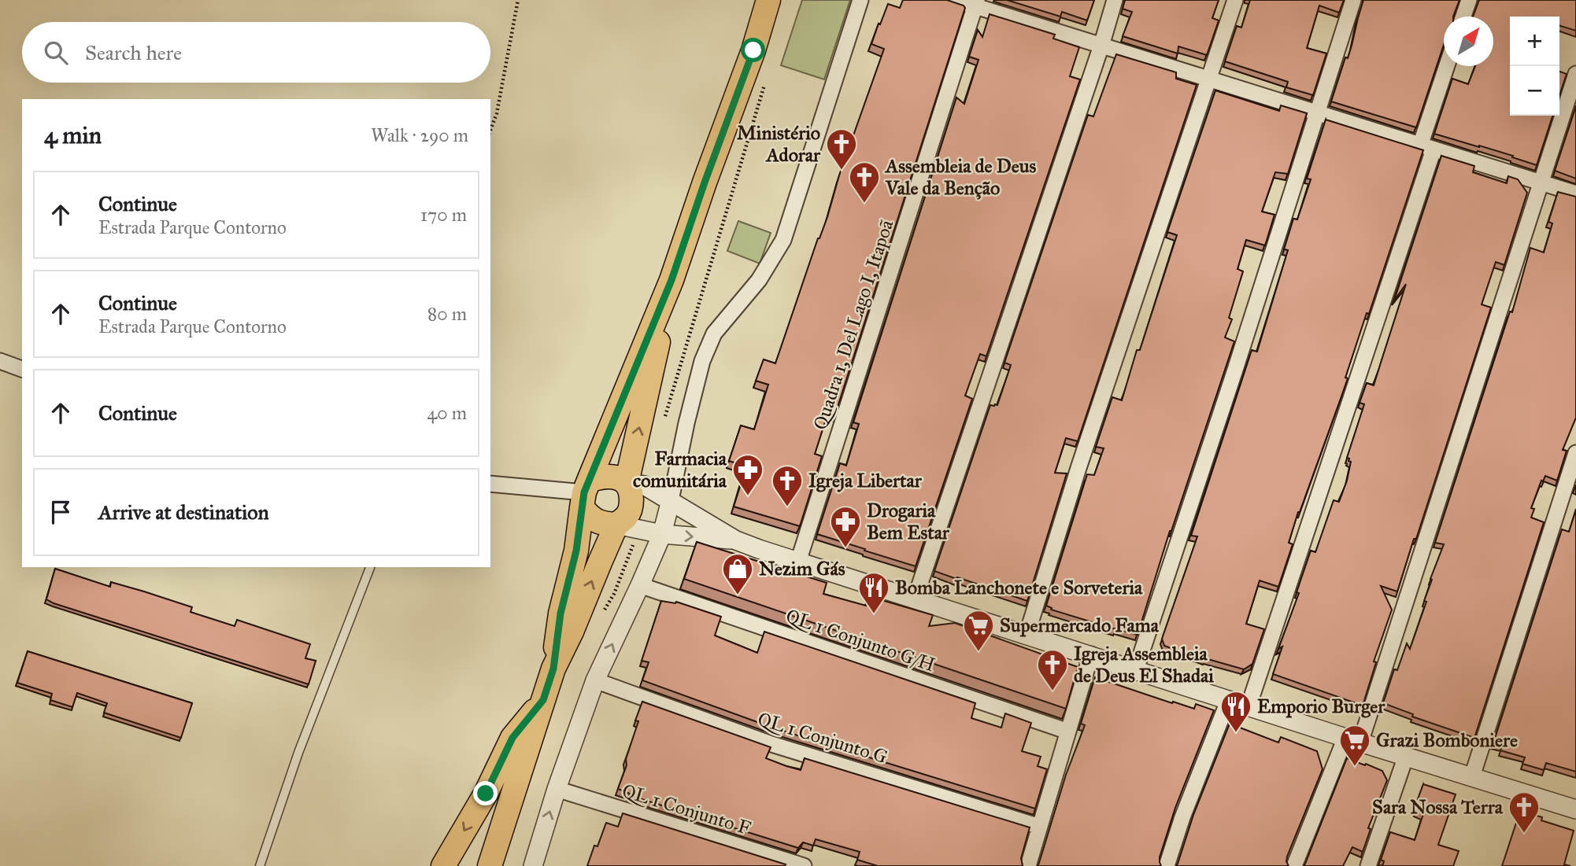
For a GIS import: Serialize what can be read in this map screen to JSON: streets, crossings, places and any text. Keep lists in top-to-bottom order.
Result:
{
  "streets": {
    "street": [
      "Quadra 1, Del Lago I, Itapoã",
      "QL 1 Conjunto G/H",
      "QL 1 Conjunto G",
      "QL 1 Conjunto F"
    ]
  },
  "places": {
    "church": [
      "Ministério Adorar",
      "Assembleia de Deus Vale da Benção",
      "Igreja Libertar",
      "Igreja Assembleia de Deus El Shadai",
      "Sara Nossa Terra"
    ],
    "pharmacy": ["Farmacia comunitária", "Drogaria Bem Estar"],
    "shop": ["Nezim Gás"],
    "restaurant": ["Bomba Lanchonete e Sorveteria", "Emporio Burger"],
    "supermarket": ["Supermercado Fama", "Grazi Bomboniere"]
  },
  "north": "top right",
  "page": {
    "map_buttons": ["+", "−"],
    "search": "Search here",
    "heading": ["4 min", "Walk · 290 m"],
    "list": [
      ["Continue", "Estrada Parque Contorno", "170 m"],
      ["Continue", "Estrada Parque Contorno", "80 m"],
      ["Continue", "40 m"],
      "Arrive at destination"
    ]
  }
}
